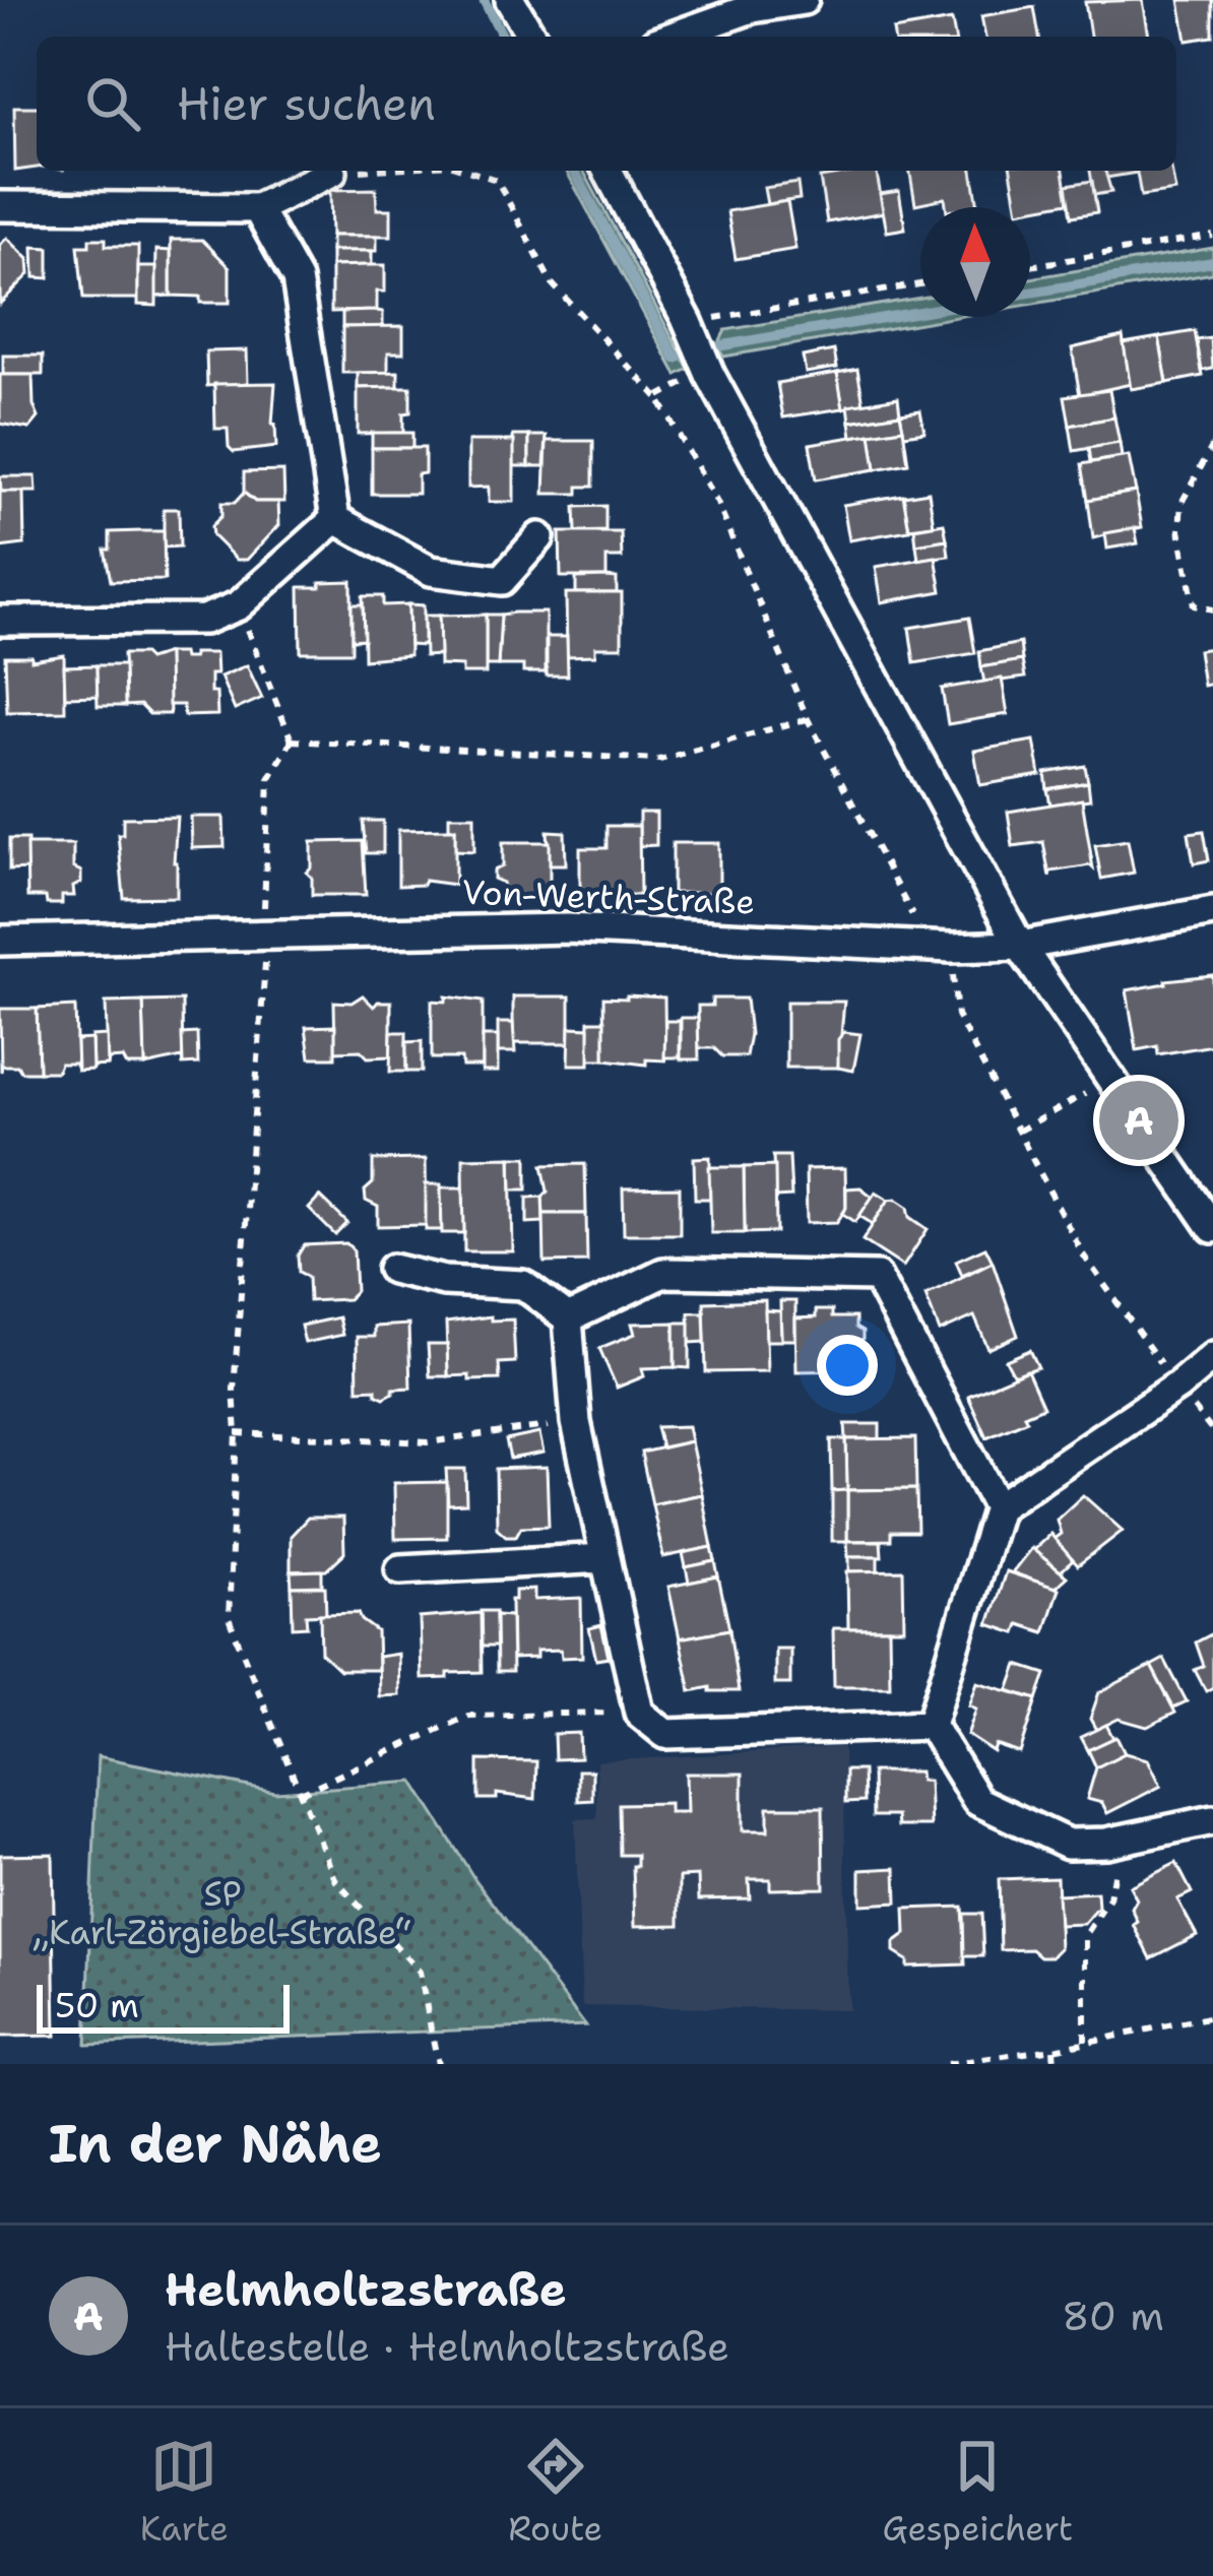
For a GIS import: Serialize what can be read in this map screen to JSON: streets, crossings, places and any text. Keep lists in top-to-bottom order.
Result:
{
  "streets": {
    "street": ["Von-Werth-Straße"]
  },
  "parks": ["SP „Karl-Zörgiebel-Straße“"],
  "scale_bar": "50 m",
  "north": "top",
  "page": {
    "search": "Hier suchen",
    "pins": "A",
    "scale": "50 m",
    "heading": "In der Nähe",
    "list": [
      {
        "mark": "A",
        "name": "Helmholtzstraße",
        "note": "Haltestelle · Helmholtzstraße",
        "value": "80 m"
      }
    ],
    "nav": ["Karte", "Route", "Gespeichert"]
  }
}
